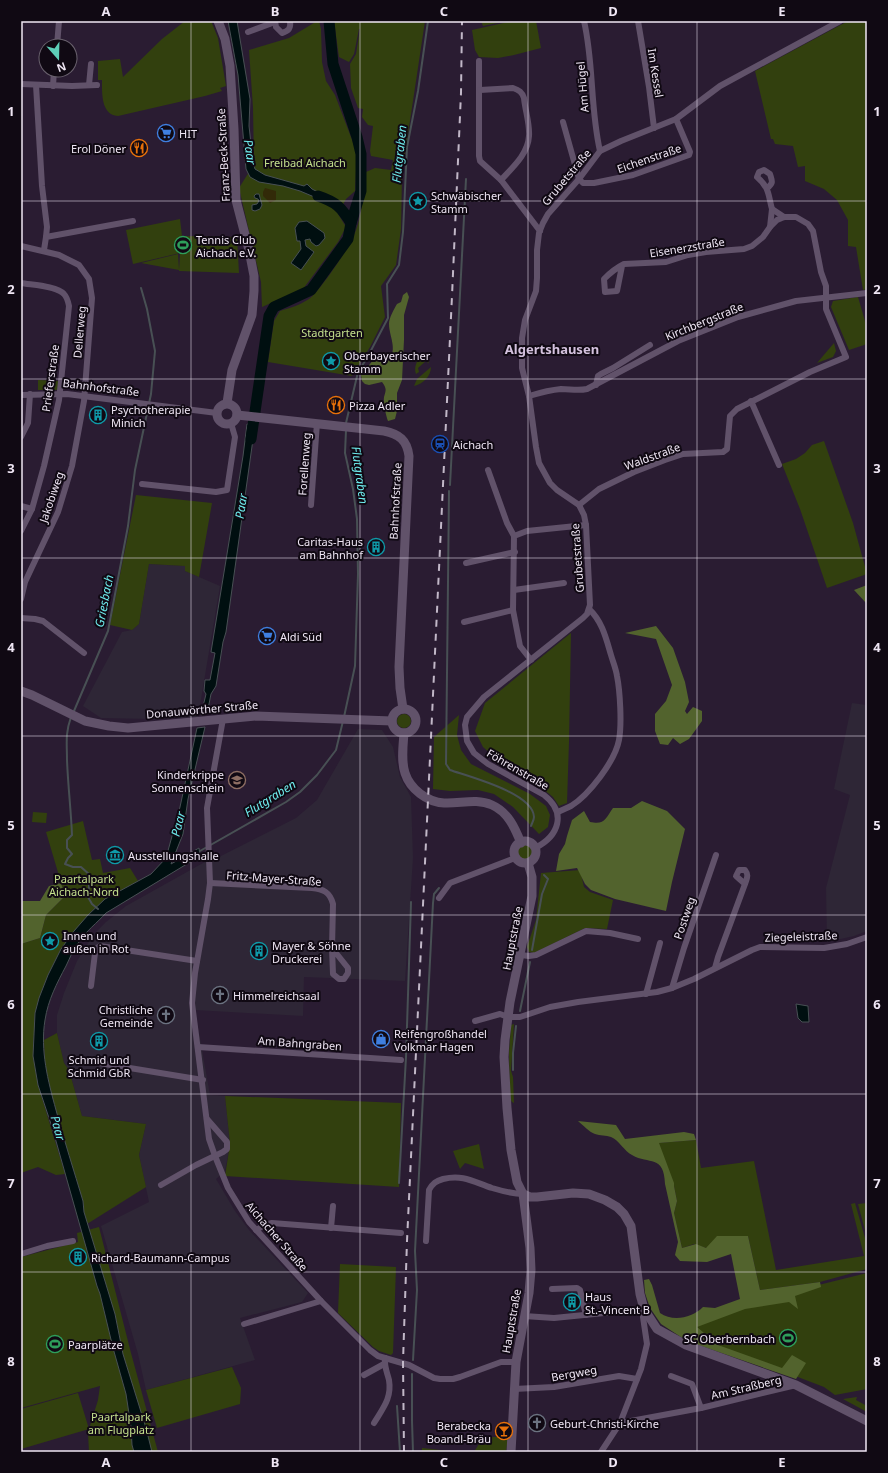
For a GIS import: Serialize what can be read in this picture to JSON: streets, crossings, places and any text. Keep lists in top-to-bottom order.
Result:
{
  "streets": {
    "main road": [
      "Franz-Beck-Straße",
      "Bahnhofstraße",
      "Donauwörther Straße",
      "Hauptstraße"
    ],
    "street": [
      "Im Kessel",
      "Am Hügel",
      "Eichenstraße",
      "Grubetstraße",
      "Eisenerzstraße",
      "Kirchbergstraße",
      "Dellerweg",
      "Prieferstraße",
      "Waldstraße",
      "Forellenweg",
      "Jakobiweg",
      "Föhrenstraße",
      "Fritz-Mayer-Straße",
      "Postweg",
      "Ziegeleistraße",
      "Am Bahngraben",
      "Aichacher Straße",
      "Bergweg",
      "Am Straßberg"
    ]
  },
  "crossings": [
    ["Im Kessel", "Grubetstraße"],
    ["Am Hügel", "Grubetstraße"],
    ["Franz-Beck-Straße", "Bahnhofstraße"],
    ["Eichenstraße", "Grubetstraße"],
    ["Grubetstraße", "Kirchbergstraße"],
    ["Grubetstraße", "Waldstraße"],
    ["Grubetstraße", "Föhrenstraße"],
    ["Kirchbergstraße", "Waldstraße"],
    ["Dellerweg", "Bahnhofstraße"],
    ["Dellerweg", "Jakobiweg"],
    ["Prieferstraße", "Bahnhofstraße"],
    ["Bahnhofstraße", "Forellenweg"],
    ["Bahnhofstraße", "Jakobiweg"],
    ["Bahnhofstraße", "Donauwörther Straße"],
    ["Donauwörther Straße", "Aichacher Straße"],
    ["Fritz-Mayer-Straße", "Aichacher Straße"],
    ["Postweg", "Ziegeleistraße"],
    ["Ziegeleistraße", "Hauptstraße"],
    ["Hauptstraße", "Aichacher Straße"],
    ["Hauptstraße", "Bergweg"],
    ["Am Bahngraben", "Aichacher Straße"]
  ],
  "districts": ["Algertshausen"],
  "water": ["Paar", "Flutgraben", "Griesbach"],
  "parks": [
    "Freibad Aichach",
    "Stadtgarten",
    "Paartalpark Aichach-Nord",
    "Paartalpark am Flugplatz"
  ],
  "places": {
    "supermarket": ["HIT", "Aldi Süd"],
    "restaurant": ["Erol Döner", "Pizza Adler"],
    "place": ["Schwäbischer Stamm", "Oberbayerischer Stamm", "Innen und außen in Rot"],
    "sports": ["Tennis Club Aichach e.V.", "SC Oberbernbach", "Paarplätze"],
    "building": [
      "Psychotherapie Minich",
      "Caritas-Haus am Bahnhof",
      "Mayer & Söhne Druckerei",
      "Schmid und Schmid GbR",
      "Richard-Baumann-Campus",
      "Haus St.-Vincent B"
    ],
    "station": ["Aichach"],
    "school or university": ["Kinderkrippe Sonnenschein"],
    "museum": ["Ausstellungshalle"],
    "church": ["Himmelreichsaal", "Christliche Gemeinde", "Geburt-Christi-Kirche"],
    "shop": ["Reifengroßhandel Volkmar Hagen"],
    "bar": ["Berabecka Boandl-Bräu"]
  },
  "north": "bottom",
  "grid": {
    "columns": [
      "A",
      "B",
      "C",
      "D",
      "E"
    ],
    "rows": [
      "1",
      "2",
      "3",
      "4",
      "5",
      "6",
      "7",
      "8"
    ]
  }
}
